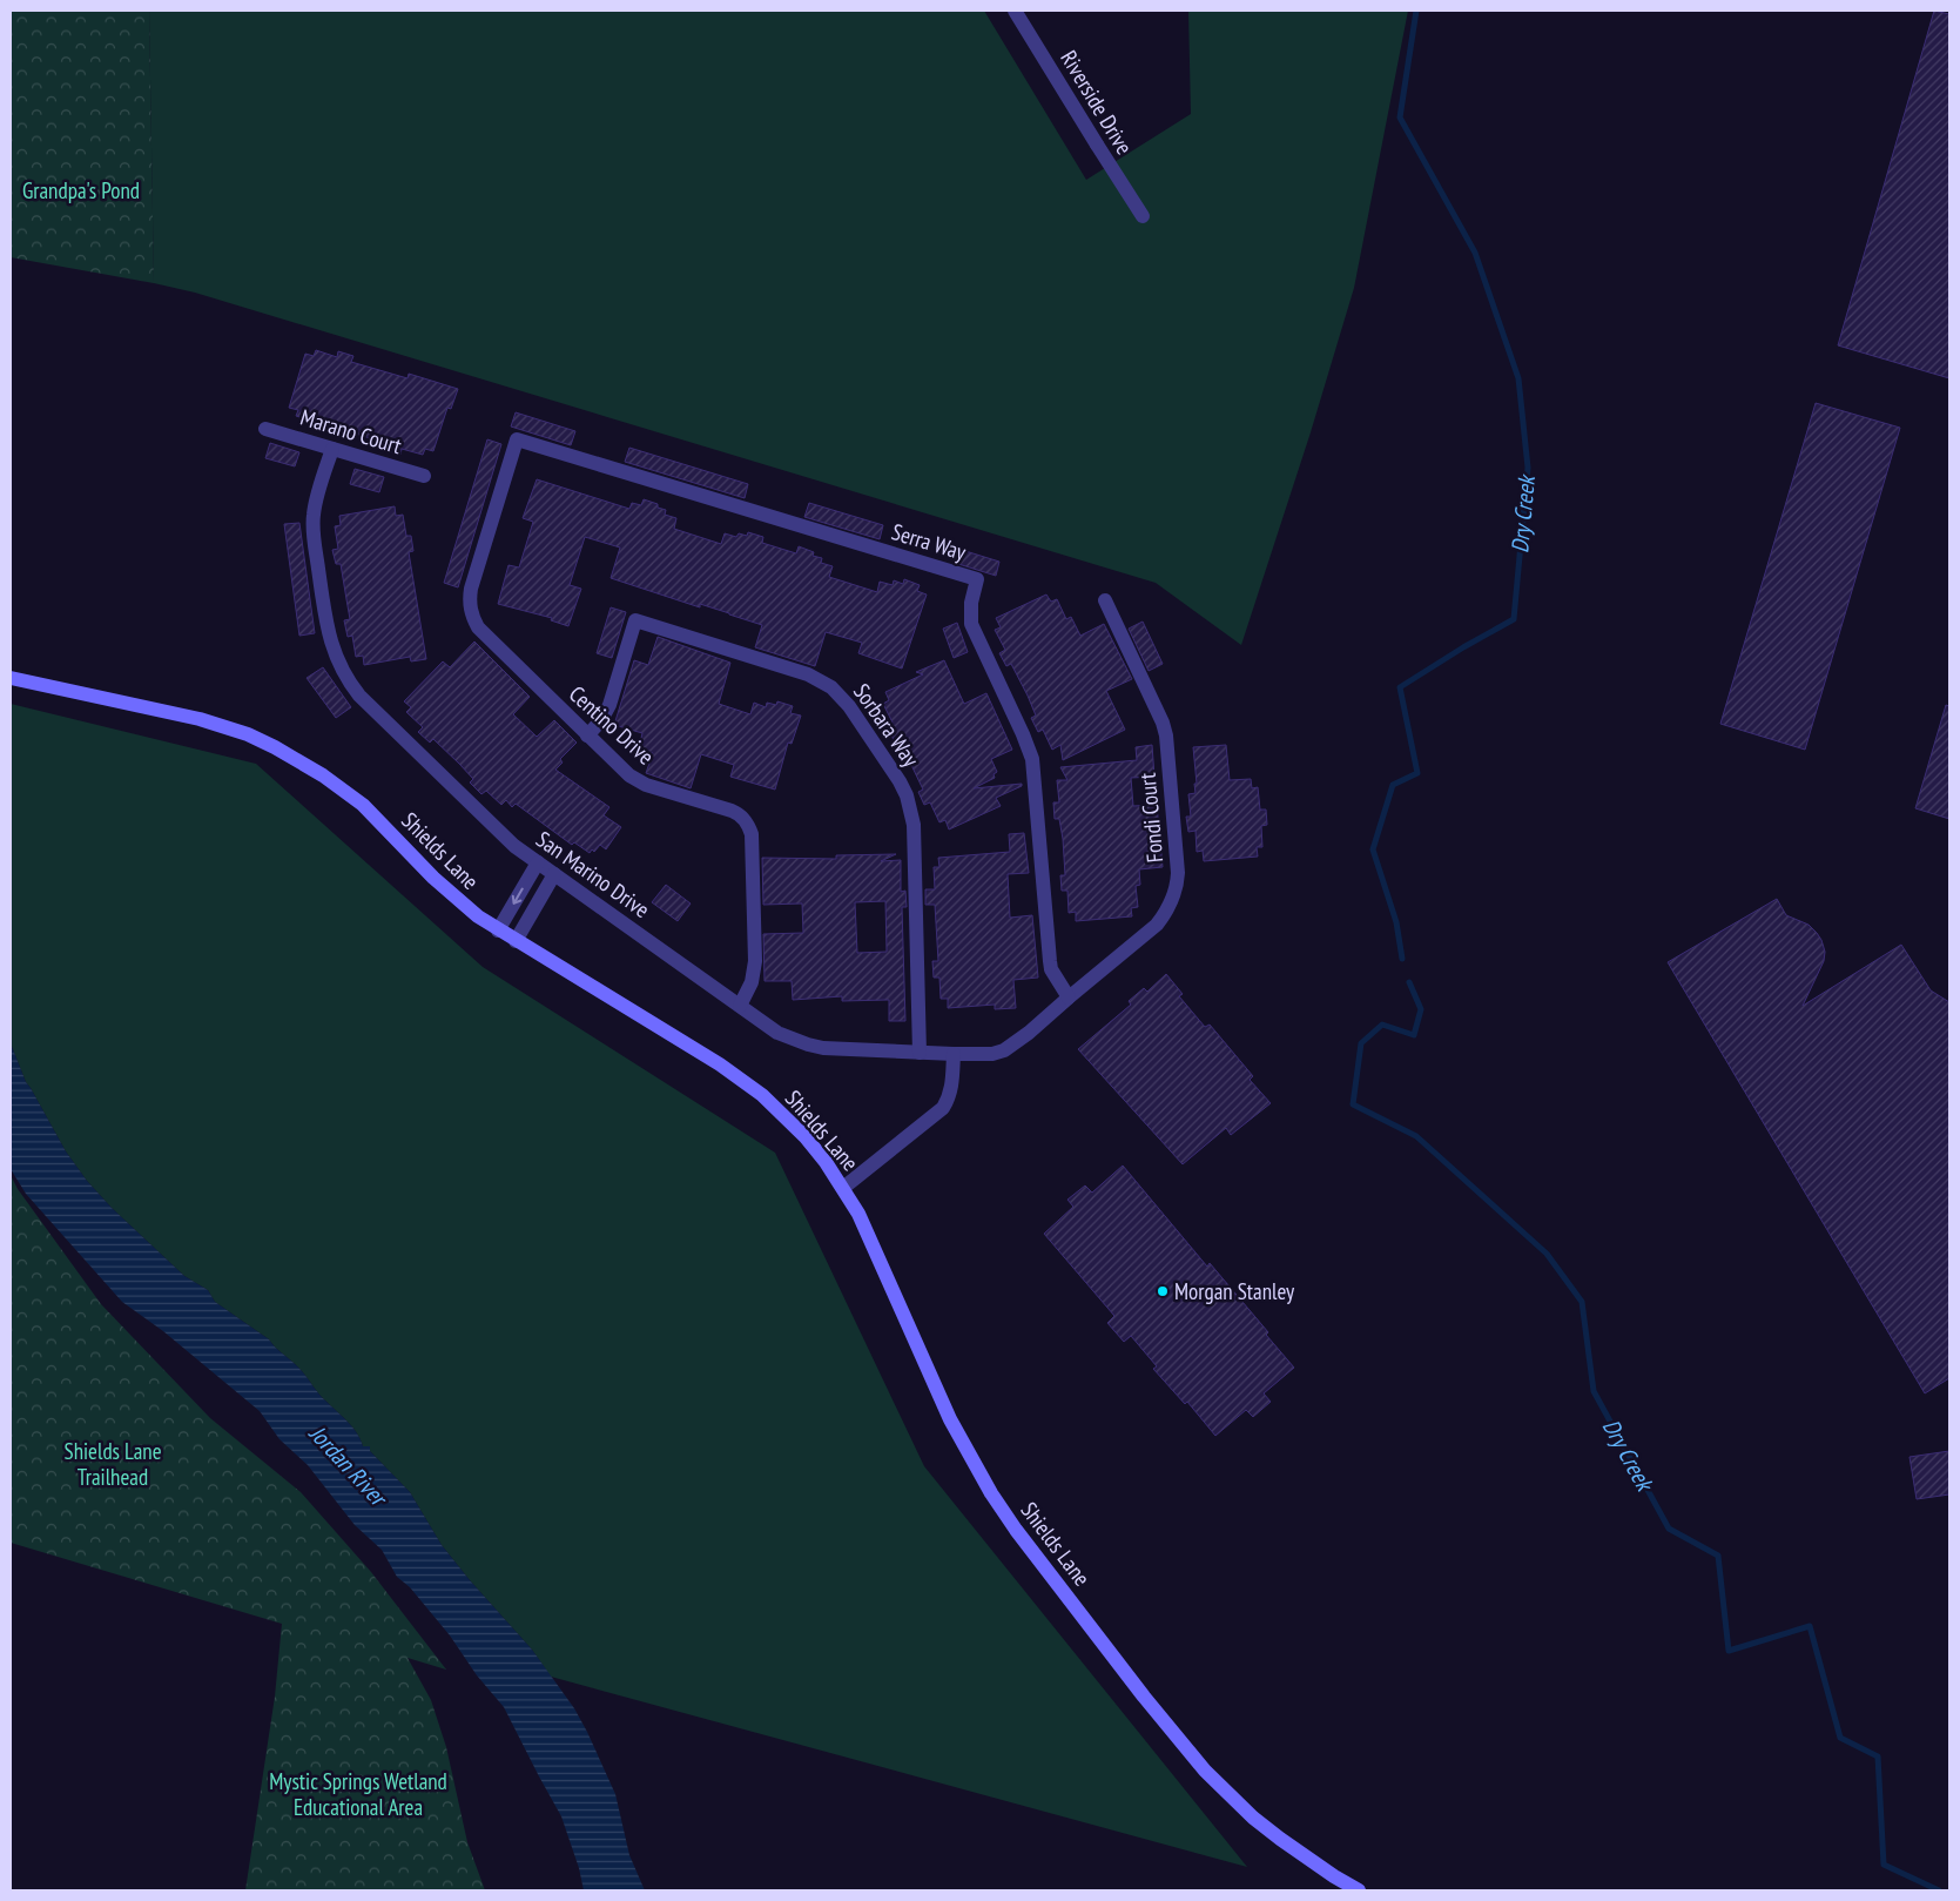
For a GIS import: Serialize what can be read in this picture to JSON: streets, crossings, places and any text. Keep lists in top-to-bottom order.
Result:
{
  "streets": {
    "main road": ["Shields Lane"],
    "street": [
      "Riverside Drive",
      "Marano Court",
      "Serra Way",
      "Centino Drive",
      "Sorbara Way",
      "Fondi Court",
      "San Marino Drive"
    ]
  },
  "crossings": [
    ["Marano Court", "San Marino Drive"],
    ["Serra Way", "Centino Drive"],
    ["Serra Way", "Fondi Court"],
    ["Serra Way", "San Marino Drive"],
    ["Centino Drive", "Sorbara Way"],
    ["Centino Drive", "San Marino Drive"],
    ["Sorbara Way", "San Marino Drive"],
    ["Fondi Court", "San Marino Drive"]
  ],
  "water": ["Dry Creek", "Jordan River"],
  "parks": ["Grandpa's Pond", "Shields Lane Trailhead", "Mystic Springs Wetland Educational Area"],
  "places": ["Morgan Stanley"]
}
